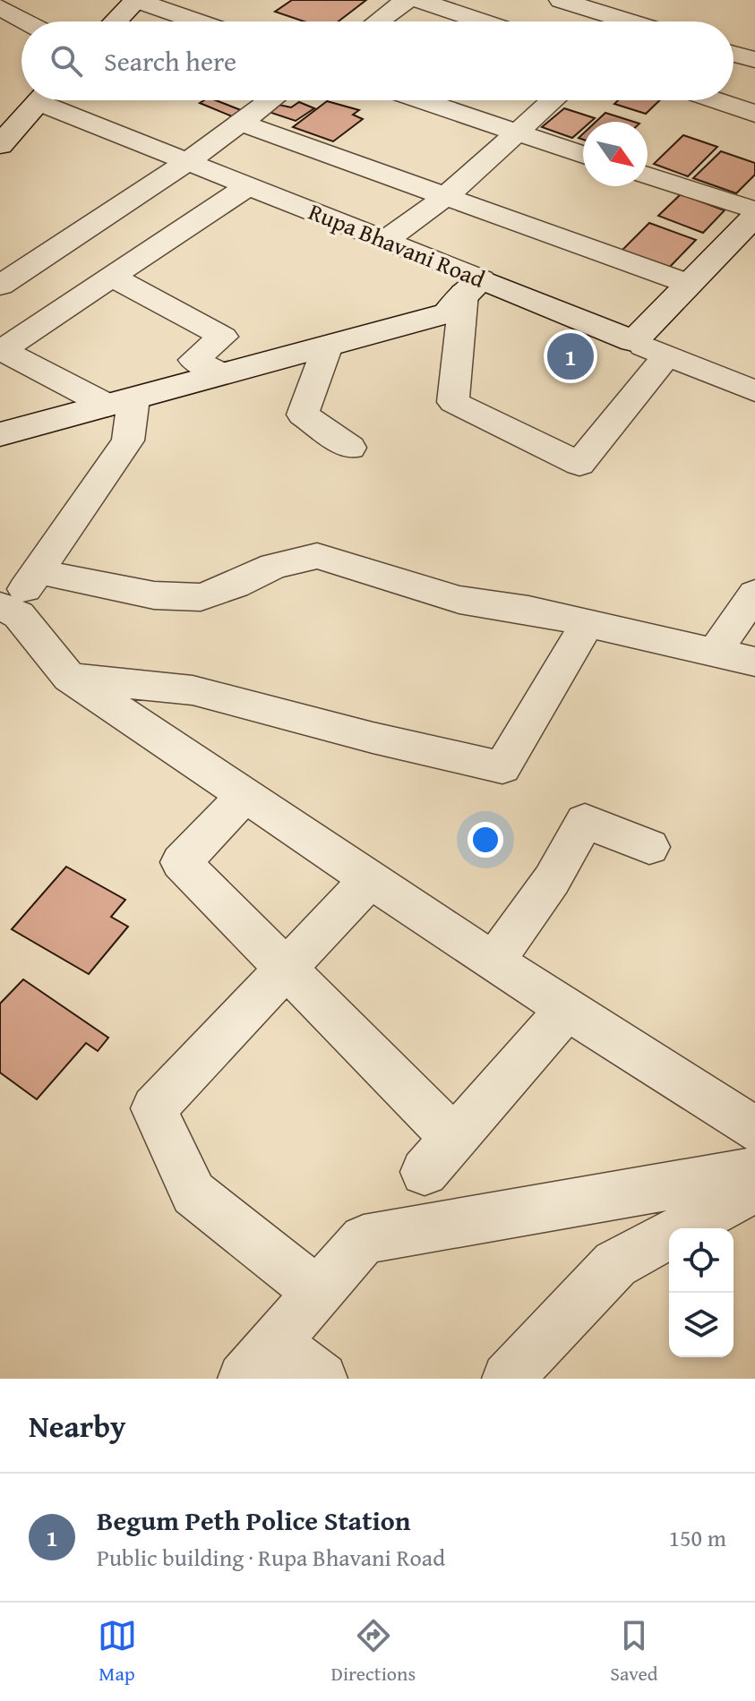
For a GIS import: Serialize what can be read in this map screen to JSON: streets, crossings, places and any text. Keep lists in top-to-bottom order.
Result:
{
  "streets": {
    "street": ["Rupa Bhavani Road"]
  },
  "north": "bottom right",
  "page": {
    "search": "Search here",
    "pins": "1",
    "heading": "Nearby",
    "list": [
      {
        "mark": "1",
        "name": "Begum Peth Police Station",
        "note": "Public building · Rupa Bhavani Road",
        "value": "150 m"
      }
    ],
    "nav": ["Map", "Directions", "Saved"]
  }
}
